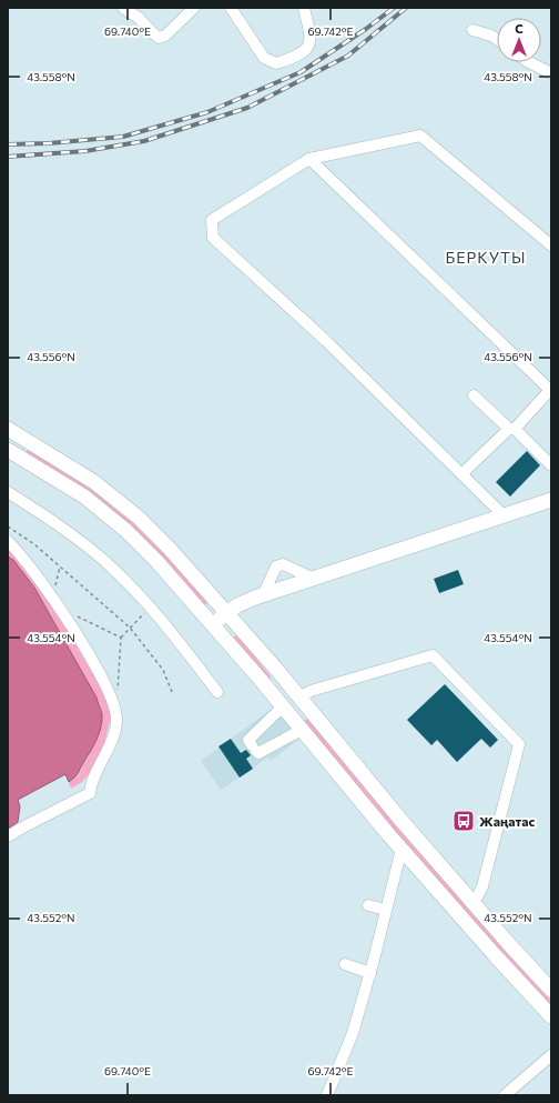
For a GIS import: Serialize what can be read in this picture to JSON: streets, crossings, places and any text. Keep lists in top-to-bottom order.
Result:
{
  "districts": ["БЕРКУТЫ"],
  "places": {
    "bus stop": ["Жаңатас"]
  },
  "north": "top",
  "coordinates": [
    "69.740°E",
    "69.742°E",
    "43.558°N",
    "43.556°N",
    "43.554°N",
    "43.552°N"
  ]
}
